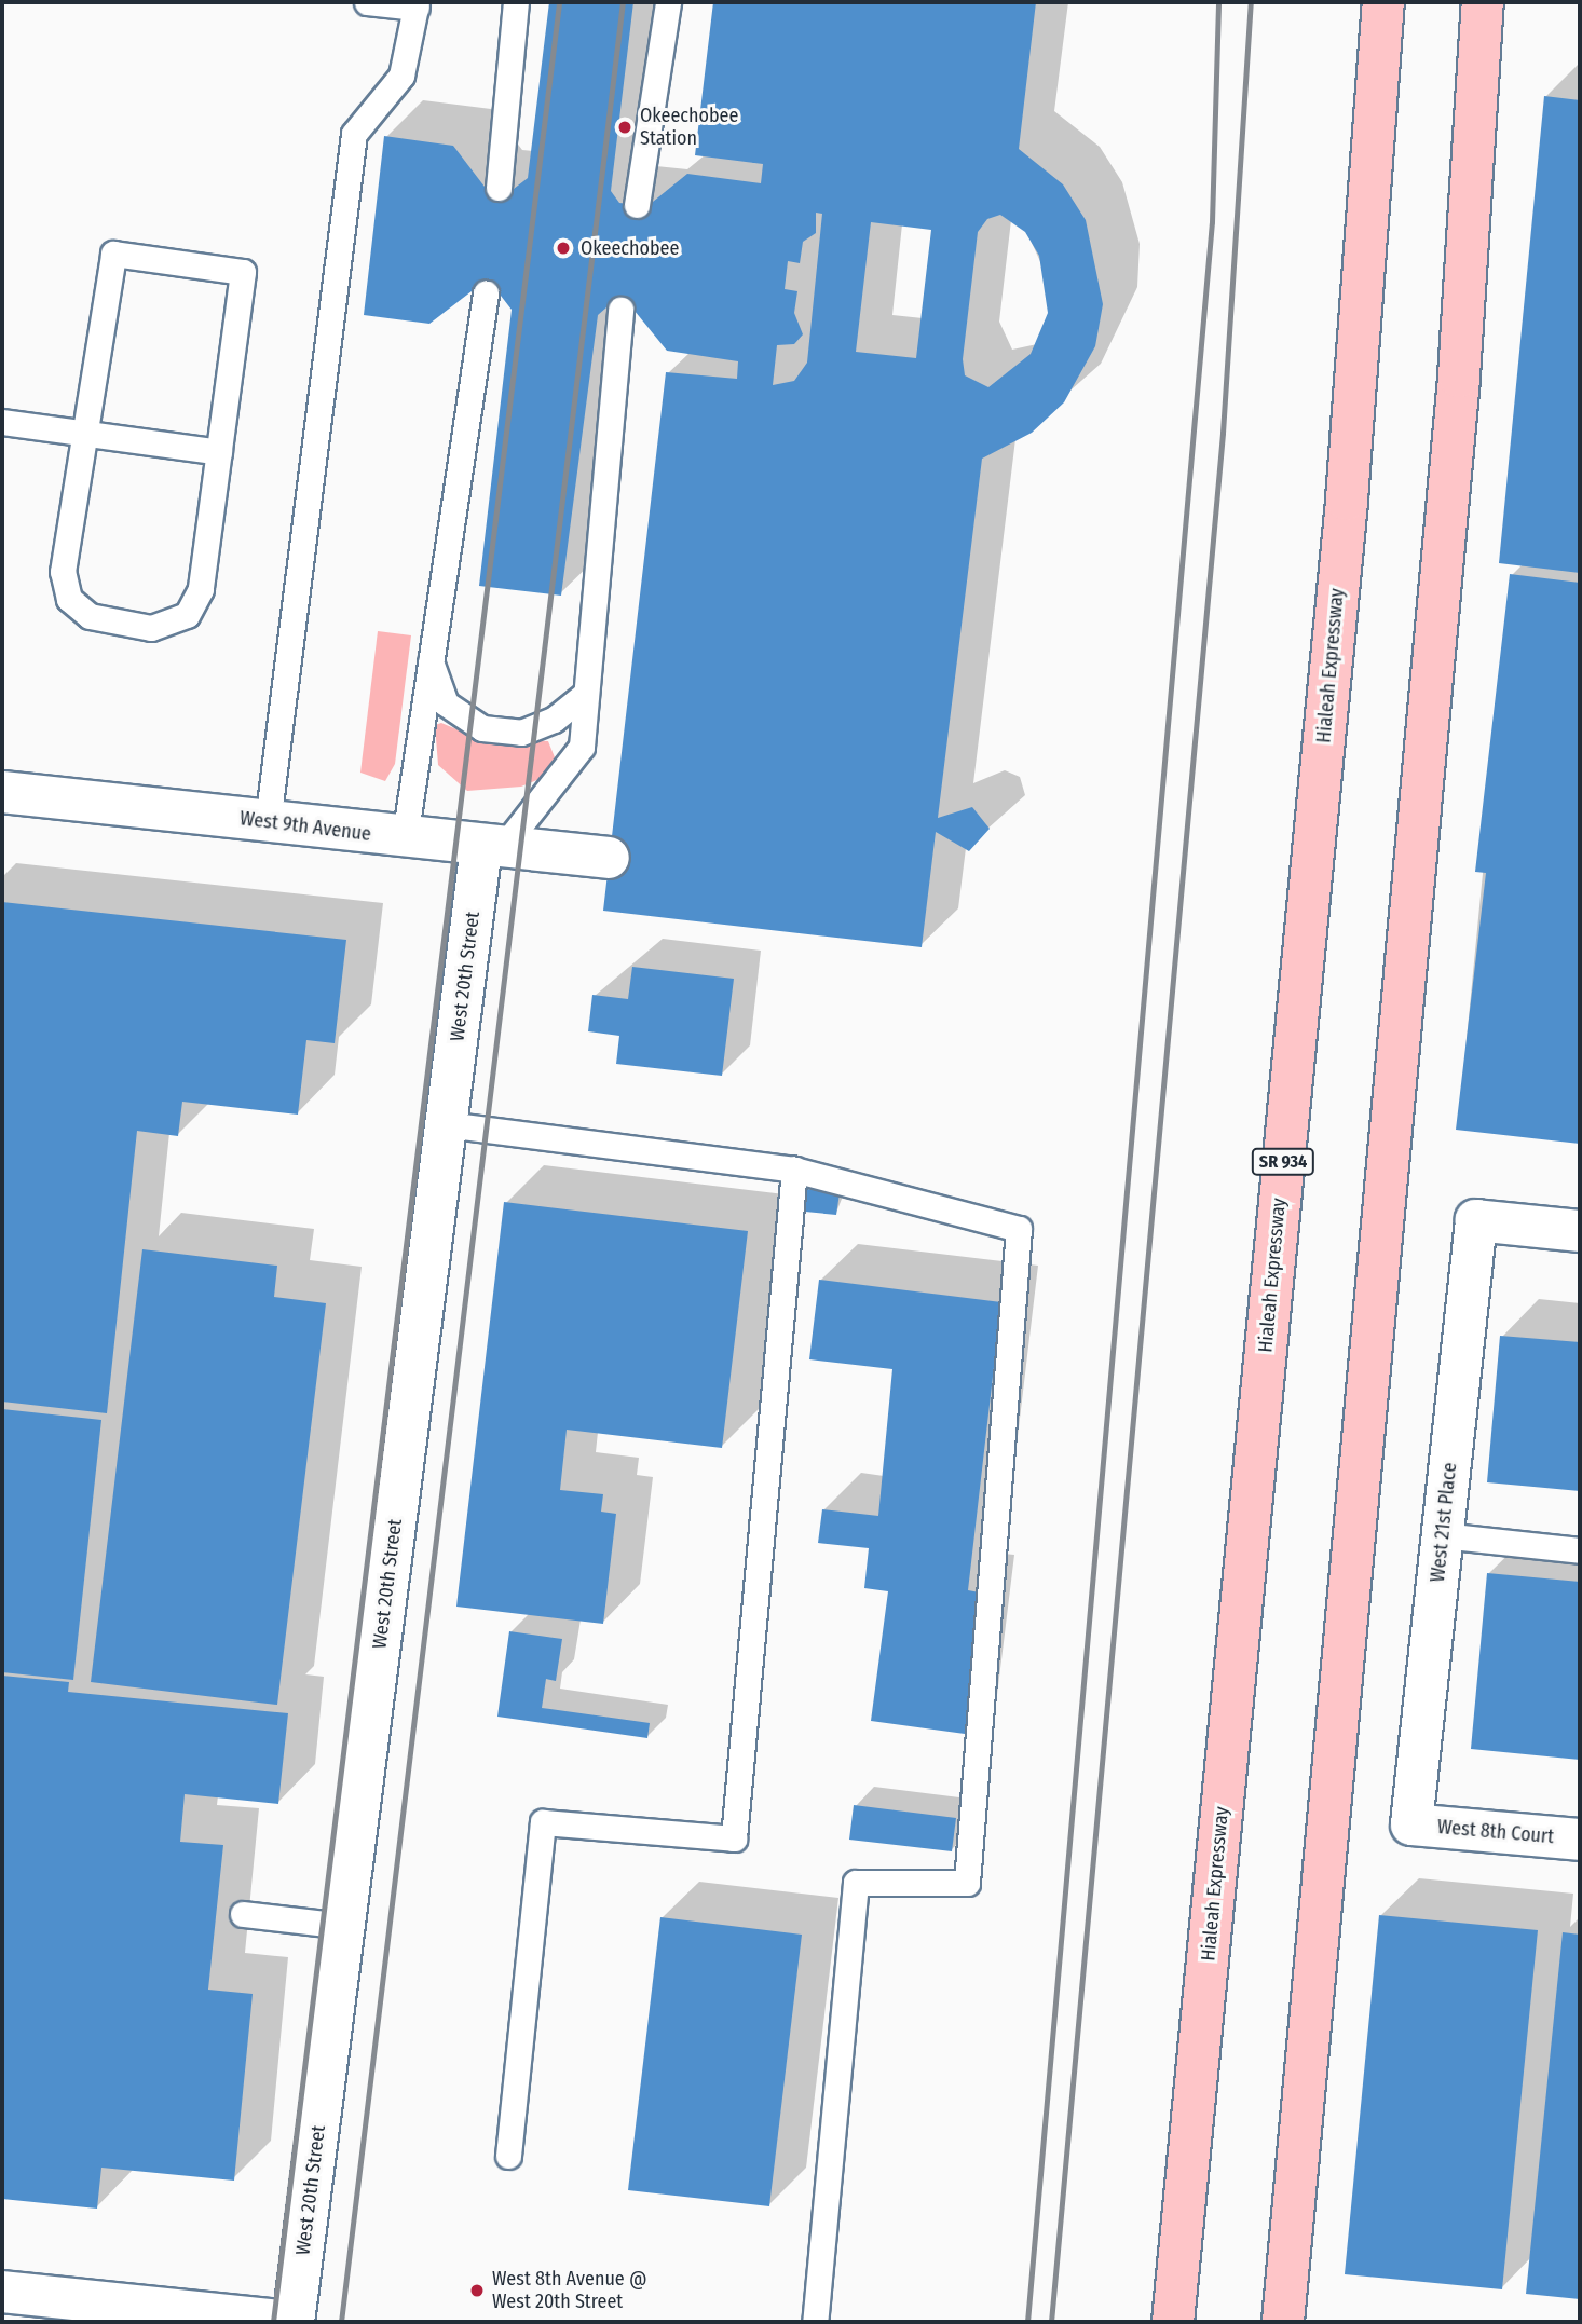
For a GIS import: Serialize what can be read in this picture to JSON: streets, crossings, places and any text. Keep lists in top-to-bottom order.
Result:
{
  "streets": {
    "main road": ["Hialeah Expressway", "SR 934"],
    "street": [
      "West 9th Avenue",
      "West 20th Street",
      "West 21st Place",
      "West 8th Court"
    ]
  },
  "crossings": [
    ["West 9th Avenue", "West 20th Street"],
    ["West 21st Place", "West 8th Court"]
  ],
  "places": ["Okeechobee Station", "Okeechobee", "West 8th Avenue @ West 20th Street"]
}
